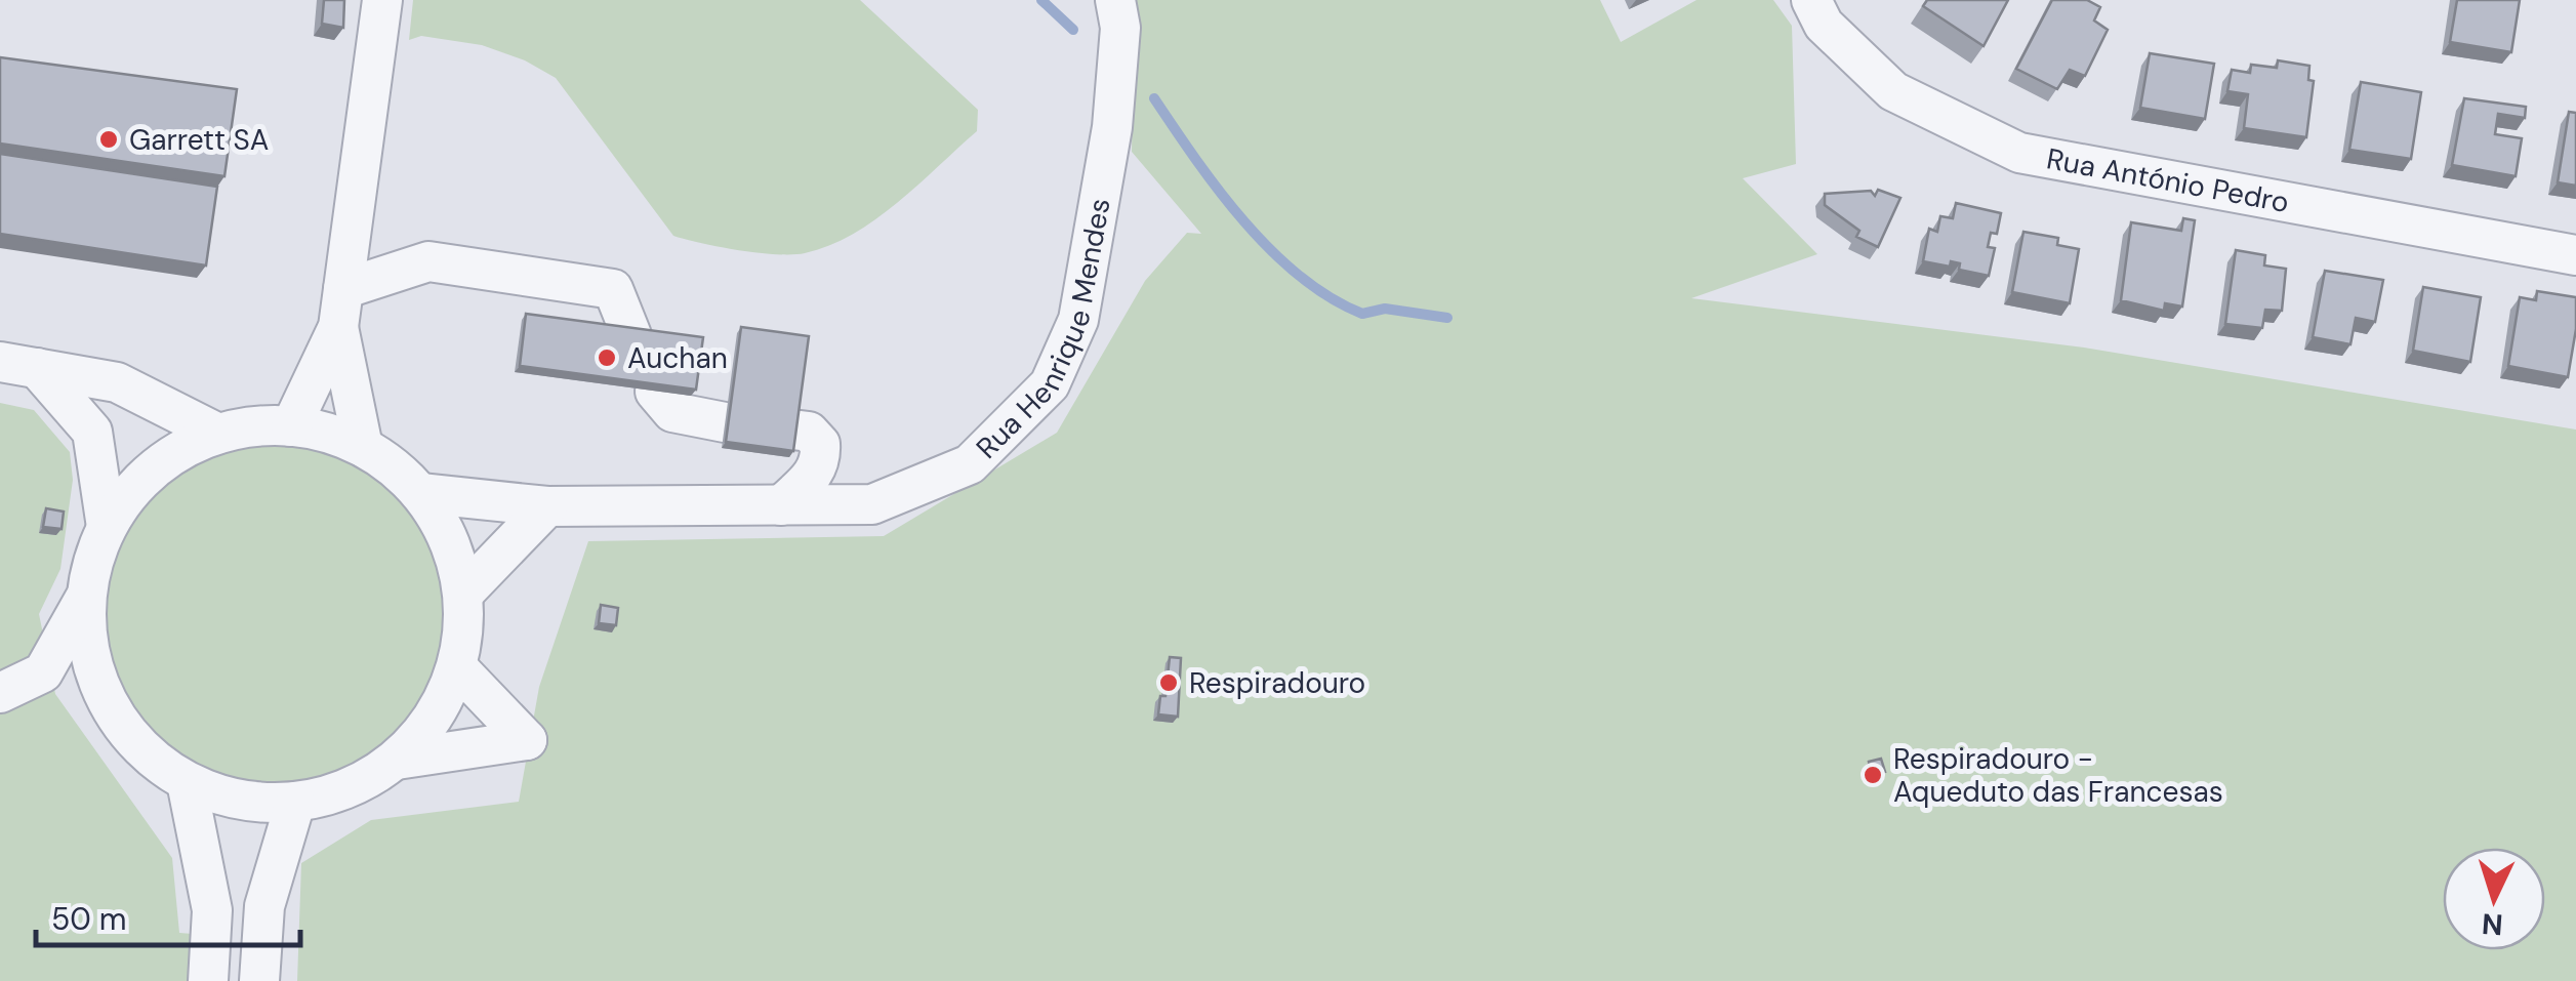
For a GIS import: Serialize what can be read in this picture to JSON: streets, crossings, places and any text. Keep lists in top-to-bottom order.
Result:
{
  "streets": {
    "street": ["Rua António Pedro", "Rua Henrique Mendes"]
  },
  "places": [
    "Garrett SA",
    "Auchan",
    "Respiradouro",
    "Respiradouro - Aqueduto das Francesas"
  ],
  "scale_bar": "50 m",
  "north": "bottom"
}
